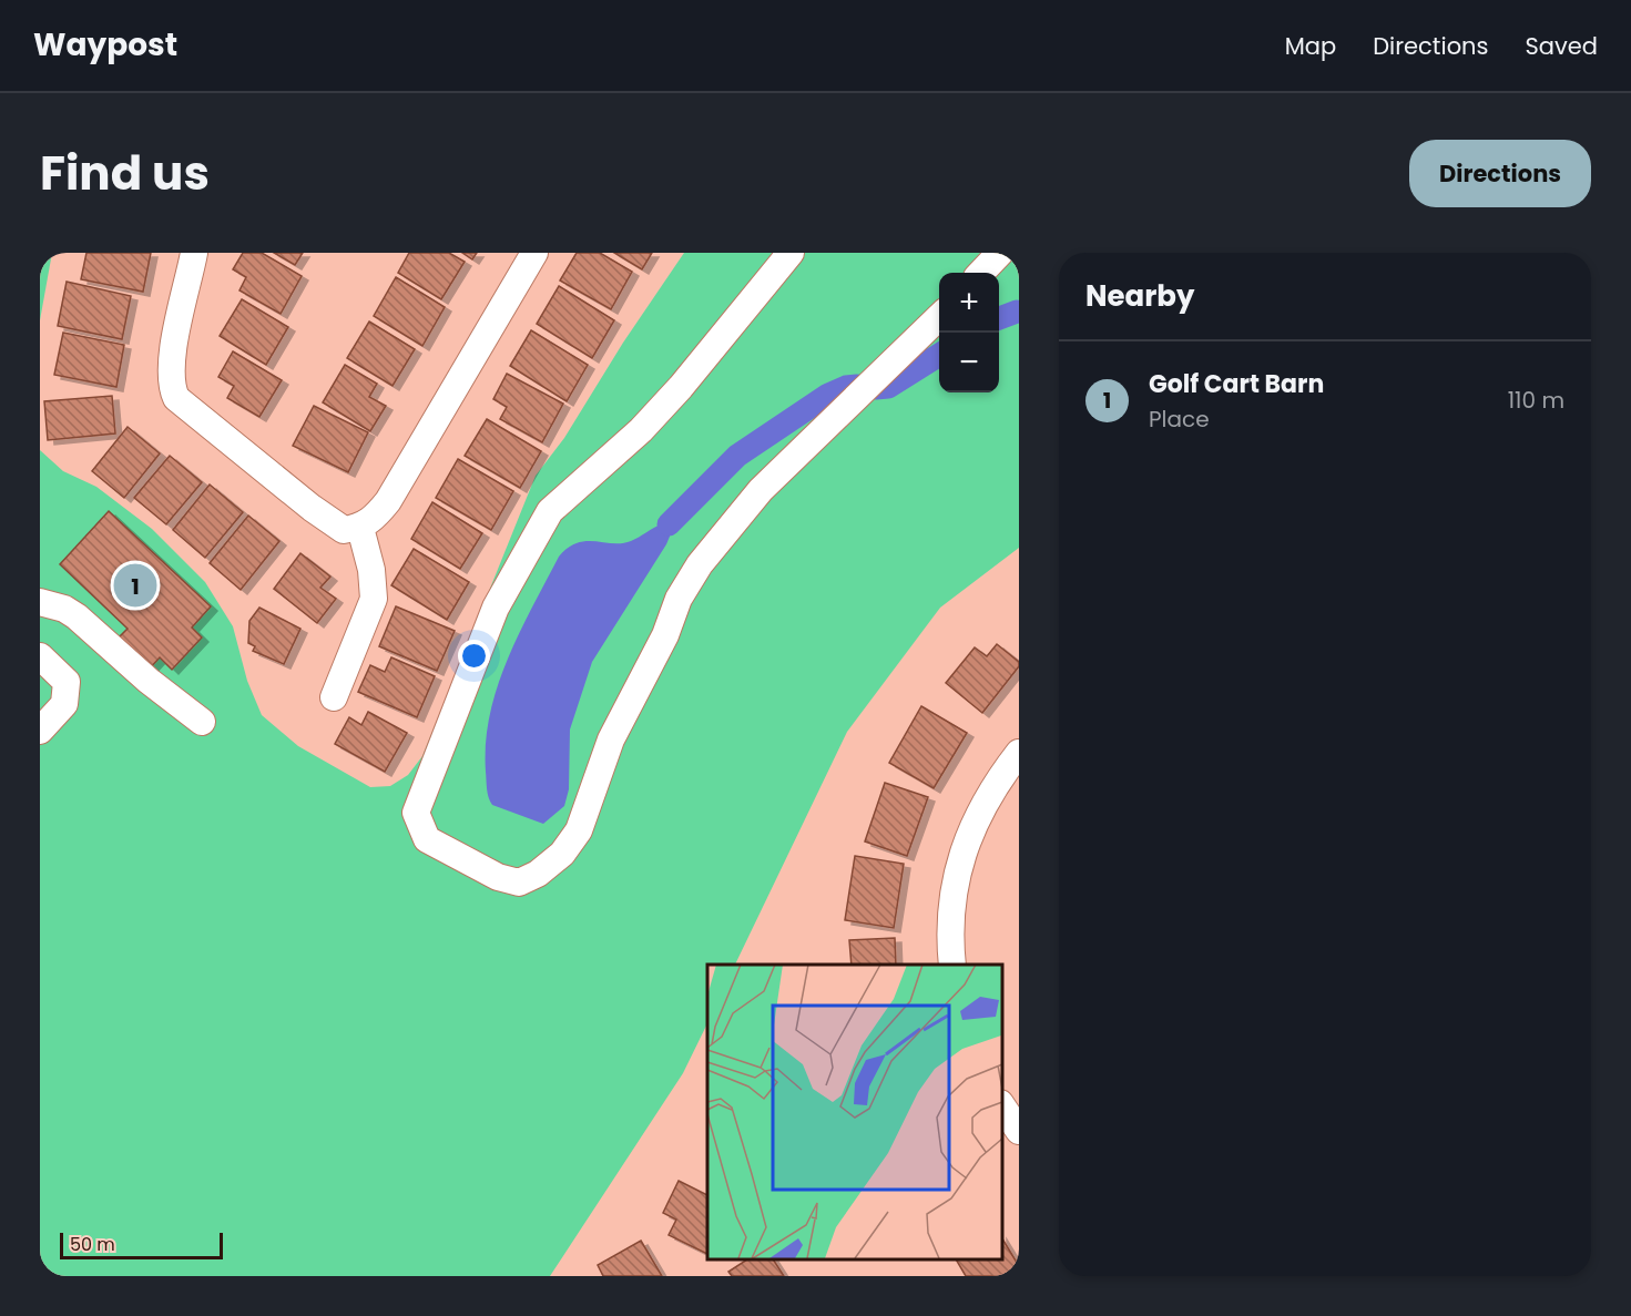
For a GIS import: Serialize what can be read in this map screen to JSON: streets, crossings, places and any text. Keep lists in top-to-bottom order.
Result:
{
  "scale_bar": "50 m",
  "page": {
    "header": "Waypost",
    "nav": ["Map", "Directions", "Saved"],
    "title": "Find us",
    "buttons": "Directions",
    "heading": "Nearby",
    "map_buttons": ["+", "−"],
    "list": [
      {
        "mark": "1",
        "name": "Golf Cart Barn",
        "note": "Place",
        "value": "110 m"
      }
    ],
    "pins": "1",
    "scale": "50 m"
  }
}
